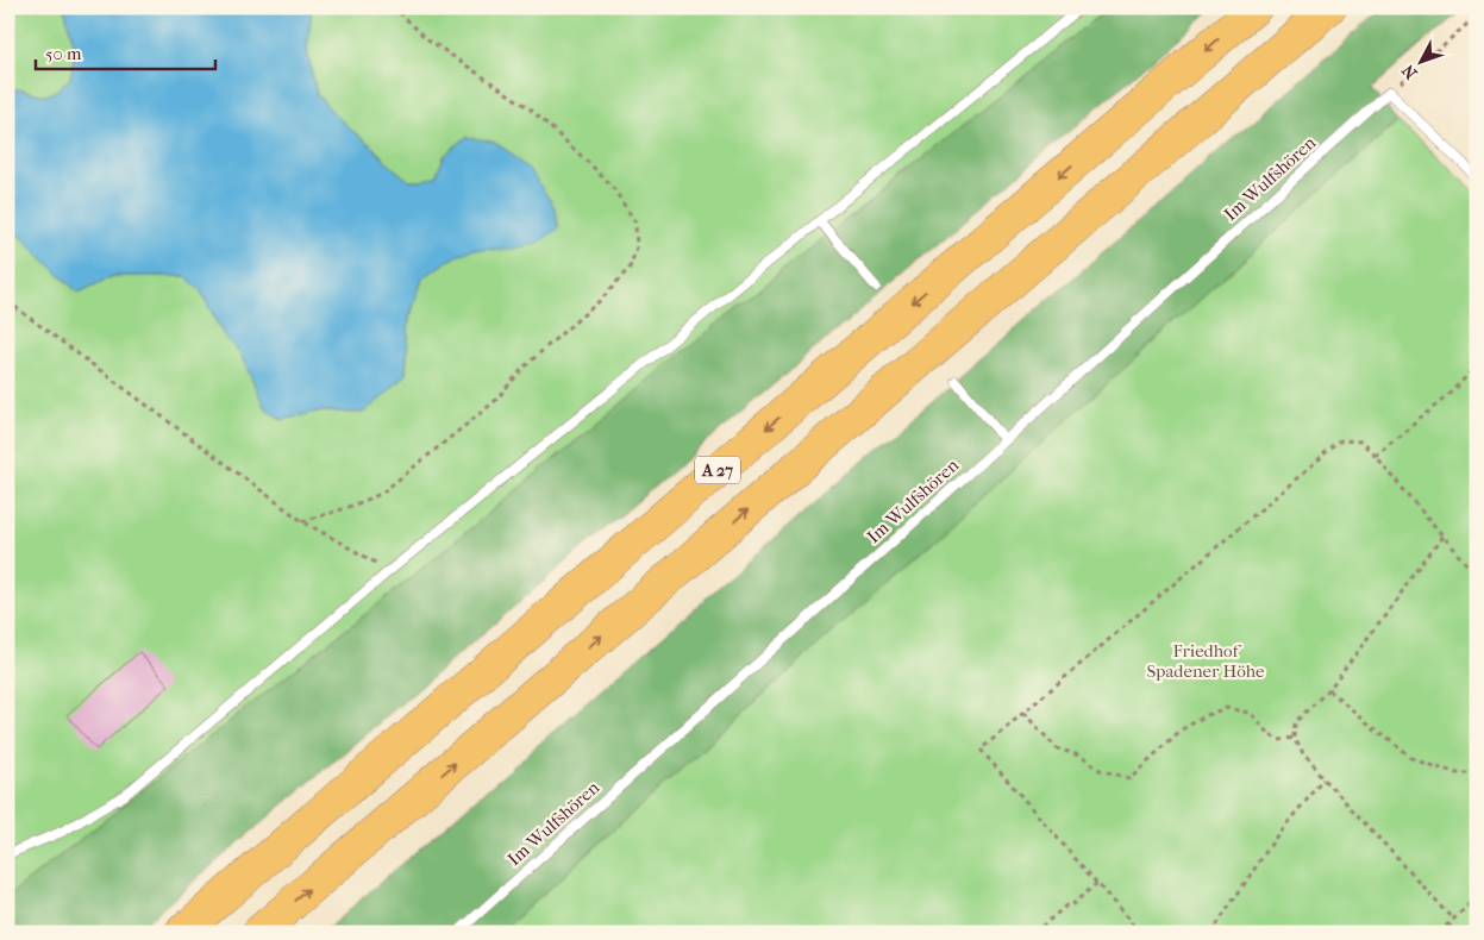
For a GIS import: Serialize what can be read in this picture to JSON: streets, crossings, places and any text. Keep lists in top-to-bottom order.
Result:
{
  "streets": {
    "highway": ["A 27"],
    "lane": ["Im Wulfshören"]
  },
  "parks": ["Friedhof Spadener Höhe"],
  "scale_bar": "50 m",
  "north": "bottom left"
}
